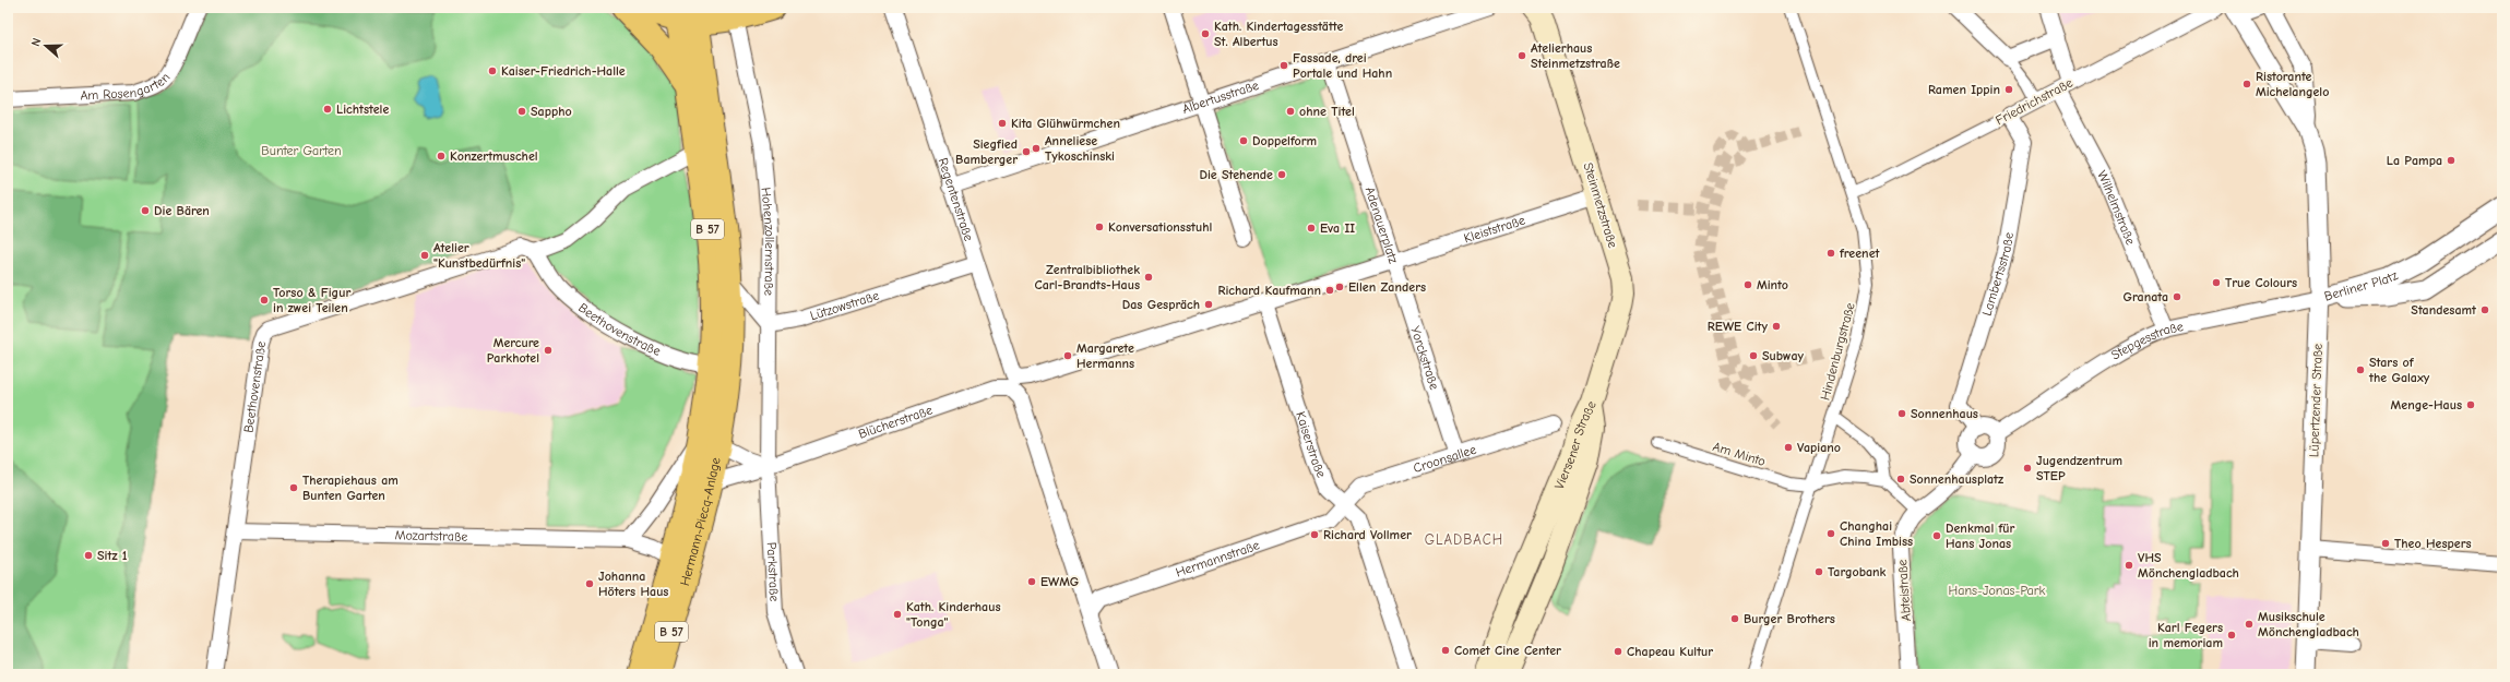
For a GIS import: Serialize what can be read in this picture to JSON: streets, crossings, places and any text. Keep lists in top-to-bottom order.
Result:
{
  "streets": {
    "main road": [
      "Steinmetzstraße",
      "B 57",
      "Viersener Straße",
      "Hermann-Piecq-Anlage"
    ],
    "street": [
      "Am Rosengarten",
      "Albertusstraße",
      "Friedrichstraße",
      "Regentenstraße",
      "Wilhelmstraße",
      "Adenauerplatz",
      "Kleiststraße",
      "Hohenzollernstraße",
      "Lambertsstraße",
      "Berliner Platz",
      "Lützowstraße",
      "Beethovenstraße",
      "Stepgesstraße",
      "Hindenburgstraße",
      "Yorckstraße",
      "Lüpertzender Straße",
      "Blücherstraße",
      "Kaiserstraße",
      "Am Minto",
      "Croonsallee",
      "Mozartstraße",
      "Hermannstraße",
      "Parkstraße",
      "Abteistraße"
    ]
  },
  "crossings": [
    ["Albertusstraße", "Regentenstraße"],
    ["Albertusstraße", "Adenauerplatz"],
    ["Friedrichstraße", "Wilhelmstraße"],
    ["Friedrichstraße", "Lambertsstraße"],
    ["Friedrichstraße", "Hindenburgstraße"],
    ["Regentenstraße", "Adenauerplatz"],
    ["Regentenstraße", "Lützowstraße"],
    ["Steinmetzstraße", "Kleiststraße"],
    ["Steinmetzstraße", "Viersener Straße"],
    ["Wilhelmstraße", "Stepgesstraße"],
    ["Adenauerplatz", "Kleiststraße"],
    ["Adenauerplatz", "Yorckstraße"],
    ["Adenauerplatz", "Kaiserstraße"],
    ["B 57", "Beethovenstraße"],
    ["B 57", "Hermann-Piecq-Anlage"],
    ["Kleiststraße", "Yorckstraße"],
    ["Hohenzollernstraße", "Lützowstraße"],
    ["Hohenzollernstraße", "Blücherstraße"],
    ["Hohenzollernstraße", "Parkstraße"],
    ["Lambertsstraße", "Stepgesstraße"],
    ["Berliner Platz", "Stepgesstraße"],
    ["Berliner Platz", "Lüpertzender Straße"],
    ["Beethovenstraße", "Hermann-Piecq-Anlage"],
    ["Beethovenstraße", "Mozartstraße"],
    ["Stepgesstraße", "Lüpertzender Straße"],
    ["Hindenburgstraße", "Am Minto"],
    ["Yorckstraße", "Croonsallee"],
    ["Blücherstraße", "Hermann-Piecq-Anlage"],
    ["Blücherstraße", "Hermannstraße"],
    ["Blücherstraße", "Parkstraße"],
    ["Kaiserstraße", "Croonsallee"],
    ["Kaiserstraße", "Hermannstraße"],
    ["Croonsallee", "Hermannstraße"],
    ["Hermann-Piecq-Anlage", "Mozartstraße"]
  ],
  "districts": ["GLADBACH"],
  "parks": ["Bunter Garten", "Hans-Jonas-Park"],
  "places": [
    "Kath. Kindertagesstätte St. Albertus",
    "Atelierhaus Steinmetzstraße",
    "Fassade, drei Portale und Hahn",
    "Kaiser-Friedrich-Halle",
    "Ristorante Michelangelo",
    "Ramen Ippin",
    "Lichtstele",
    "Sappho",
    "ohne Titel",
    "Kita Glühwürmchen",
    "Doppelform",
    "Anneliese Tykoschinski",
    "Siegfied Bamberger",
    "Konzertmuschel",
    "La Pampa",
    "Die Stehende",
    "Die Bären",
    "Konversationsstuhl",
    "Eva II",
    "freenet",
    "Atelier \"Kunstbedürfnis\"",
    "Zentralbibliothek Carl-Brandts-Haus",
    "True Colours",
    "Minto",
    "Ellen Zanders",
    "Richard Kaufmann",
    "Granata",
    "Torso & Figur in zwei Teilen",
    "Das Gespräch",
    "Standesamt",
    "REWE City",
    "Mercure Parkhotel",
    "Margarete Hermanns",
    "Subway",
    "Stars of the Galaxy",
    "Menge-Haus",
    "Sonnenhaus",
    "Vapiano",
    "Jugendzentrum STEP",
    "Sonnenhausplatz",
    "Therapiehaus am Bunten Garten",
    "Changhai China Imbiss",
    "Richard Vollmer",
    "Denkmal für Hans Jonas",
    "Theo Hespers",
    "Sitz 1",
    "VHS Mönchengladbach",
    "Targobank",
    "EWMG",
    "Johanna Höters Haus",
    "Kath. Kinderhaus \"Tonga\"",
    "Burger Brothers",
    "Musikschule Mönchengladbach",
    "Karl Fegers in memoriam",
    "Comet Cine Center",
    "Chapeau Kultur"
  ],
  "north": "left"
}
